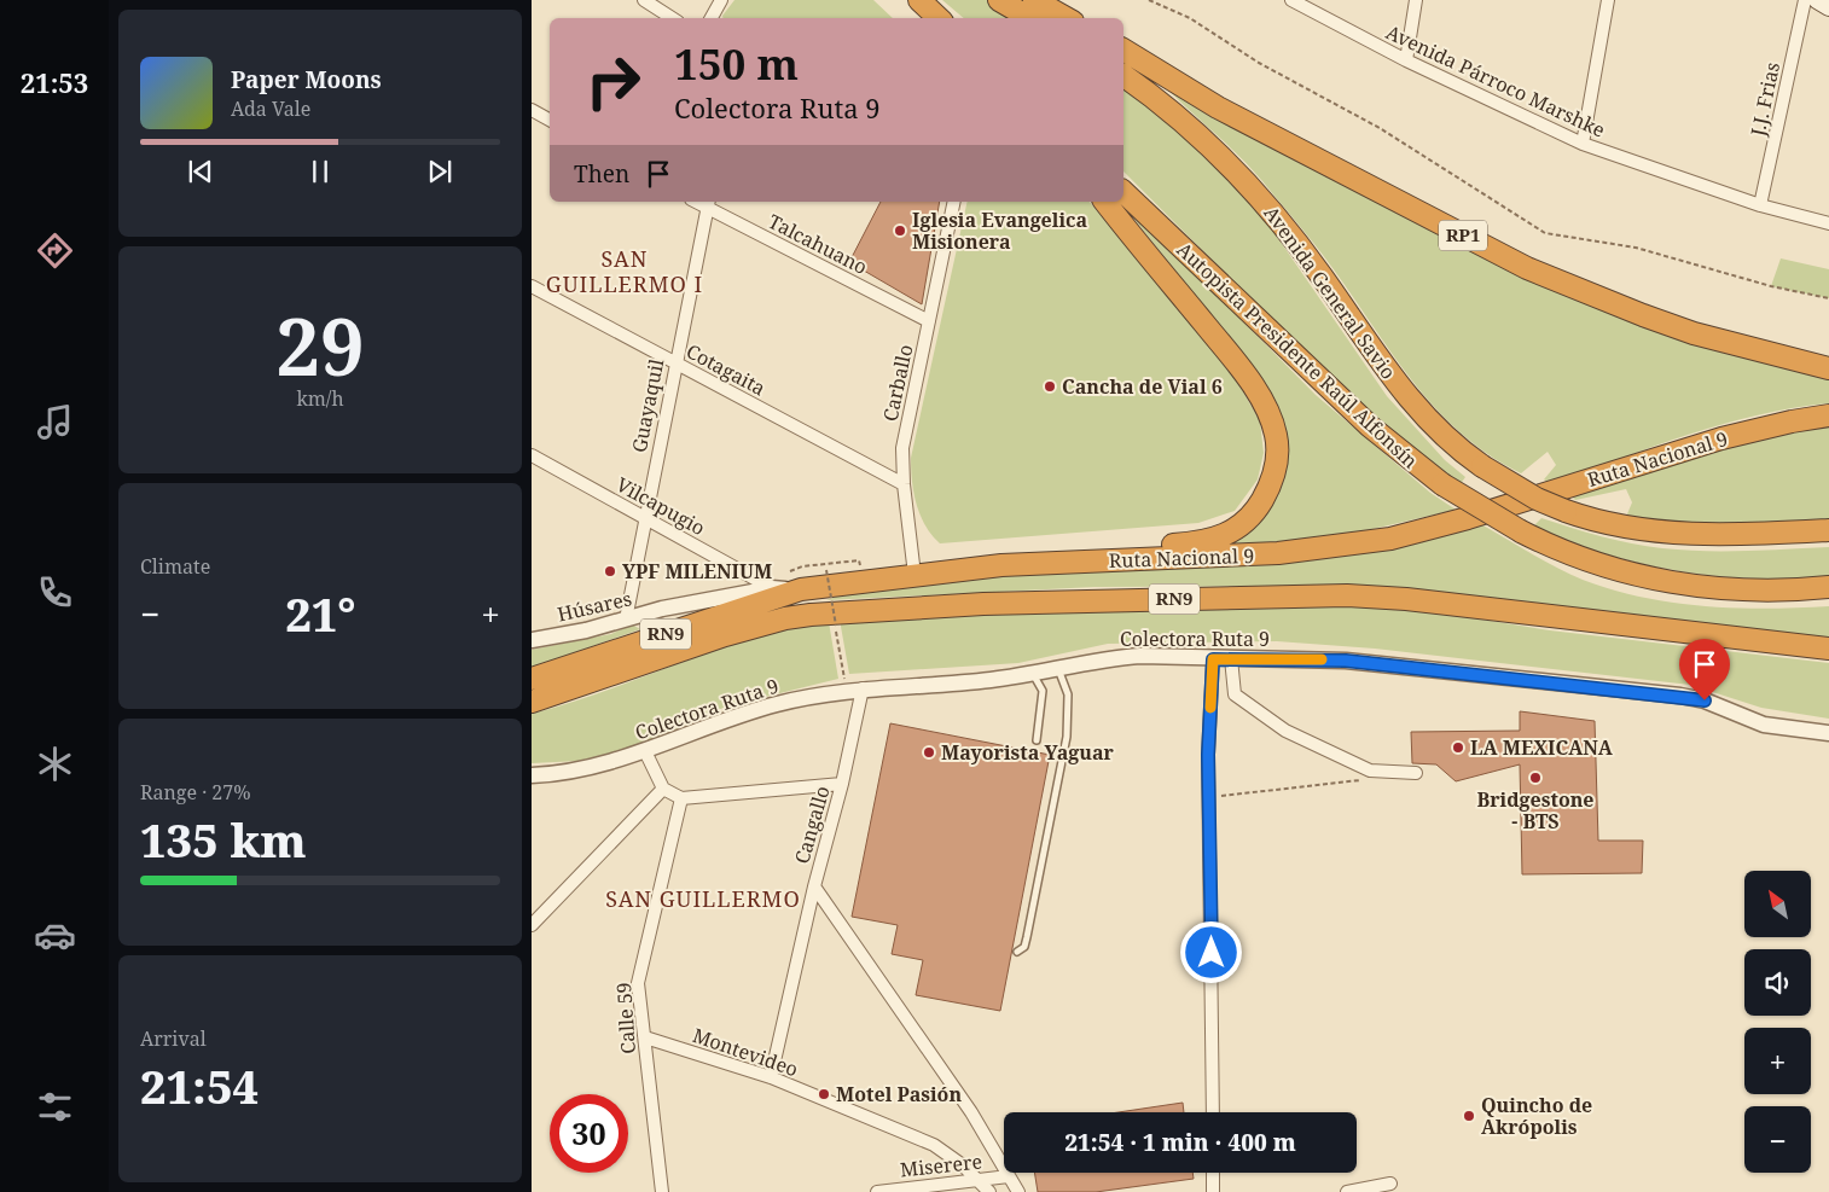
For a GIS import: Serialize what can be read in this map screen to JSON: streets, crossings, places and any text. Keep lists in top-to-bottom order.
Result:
{
  "streets": {
    "highway": [
      "RP1",
      "Avenida General Savio",
      "Autopista Presidente Raúl Alfonsín",
      "Ruta Nacional 9",
      "RN9"
    ],
    "street": [
      "Avenida Párroco Marshke",
      "J.J. Frias",
      "Talcahuano",
      "Cotagaita",
      "Carballo",
      "Guayaquil",
      "Vilcapugio",
      "Húsares",
      "Colectora Ruta 9",
      "Cangallo",
      "Calle 59",
      "Montevideo",
      "Miserere"
    ]
  },
  "crossings": [
    ["Avenida Párroco Marshke", "J.J. Frias"],
    ["Talcahuano", "Carballo"],
    ["Talcahuano", "Guayaquil"],
    ["Cotagaita", "Carballo"],
    ["Cotagaita", "Guayaquil"],
    ["Carballo", "Ruta Nacional 9"],
    ["Guayaquil", "Vilcapugio"],
    ["Guayaquil", "Húsares"],
    ["Ruta Nacional 9", "Húsares"],
    ["Vilcapugio", "Húsares"],
    ["Colectora Ruta 9", "Cangallo"],
    ["Cangallo", "Montevideo"],
    ["Calle 59", "Montevideo"],
    ["Montevideo", "Miserere"]
  ],
  "districts": ["SAN GUILLERMO I", "SAN GUILLERMO"],
  "places": [
    "Iglesia Evangelica Misionera",
    "Cancha de Vial 6",
    "YPF MILENIUM",
    "LA MEXICANA",
    "Mayorista Yaguar",
    "Bridgestone - BTS",
    "Motel Pasión",
    "Quincho de Akrópolis"
  ],
  "north": "top left",
  "page": {
    "tabs": "21:53",
    "turn": ["150 m", "Colectora Ruta 9"],
    "song": ["Paper Moons", "Ada Vale"],
    "then": "Then",
    "tile": [
      ["29", "km/h"],
      "Climate",
      ["Range · 27%", "135 km"],
      ["Arrival", "21:54"]
    ],
    "heat": ["−", "21°", "+"],
    "map_buttons": ["+", "−"],
    "limit": "30",
    "trip": "21:54 · 1 min · 400 m"
  }
}
